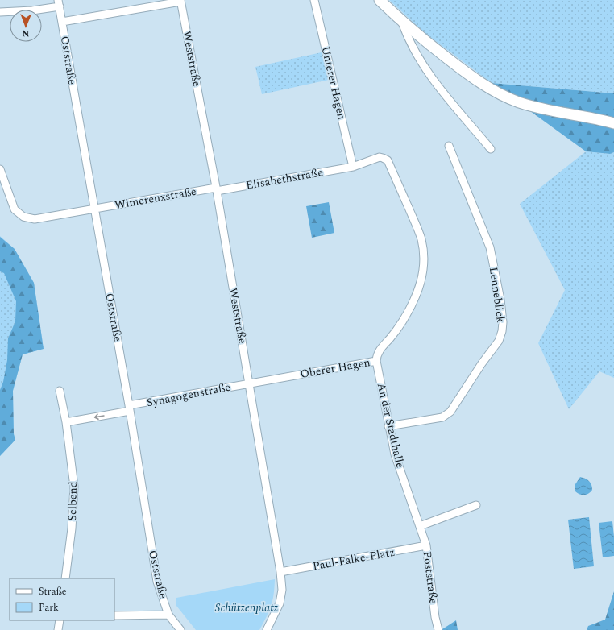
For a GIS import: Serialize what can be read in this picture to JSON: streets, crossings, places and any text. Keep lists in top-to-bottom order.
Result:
{
  "streets": {
    "street": [
      "Weststraße",
      "Oststraße",
      "Unterer Hagen",
      "Elisabethstraße",
      "Wimereuxstraße",
      "Lenneblick",
      "Oberer Hagen",
      "Synagogenstraße",
      "An der Stadthalle",
      "Selbend",
      "Paul-Falke-Platz",
      "Poststraße"
    ]
  },
  "crossings": [
    ["Weststraße", "Elisabethstraße"],
    ["Weststraße", "Wimereuxstraße"],
    ["Weststraße", "Oberer Hagen"],
    ["Weststraße", "Synagogenstraße"],
    ["Weststraße", "Paul-Falke-Platz"],
    ["Oststraße", "Wimereuxstraße"],
    ["Oststraße", "Synagogenstraße"],
    ["Unterer Hagen", "Elisabethstraße"],
    ["Unterer Hagen", "Oberer Hagen"],
    ["Elisabethstraße", "Wimereuxstraße"],
    ["Elisabethstraße", "Oberer Hagen"],
    ["Lenneblick", "An der Stadthalle"],
    ["Oberer Hagen", "Synagogenstraße"],
    ["Oberer Hagen", "An der Stadthalle"],
    ["An der Stadthalle", "Poststraße"],
    ["Paul-Falke-Platz", "Poststraße"]
  ],
  "parks": ["Schützenplatz"],
  "legend": ["Straße", "Park"],
  "north": "bottom"
}
